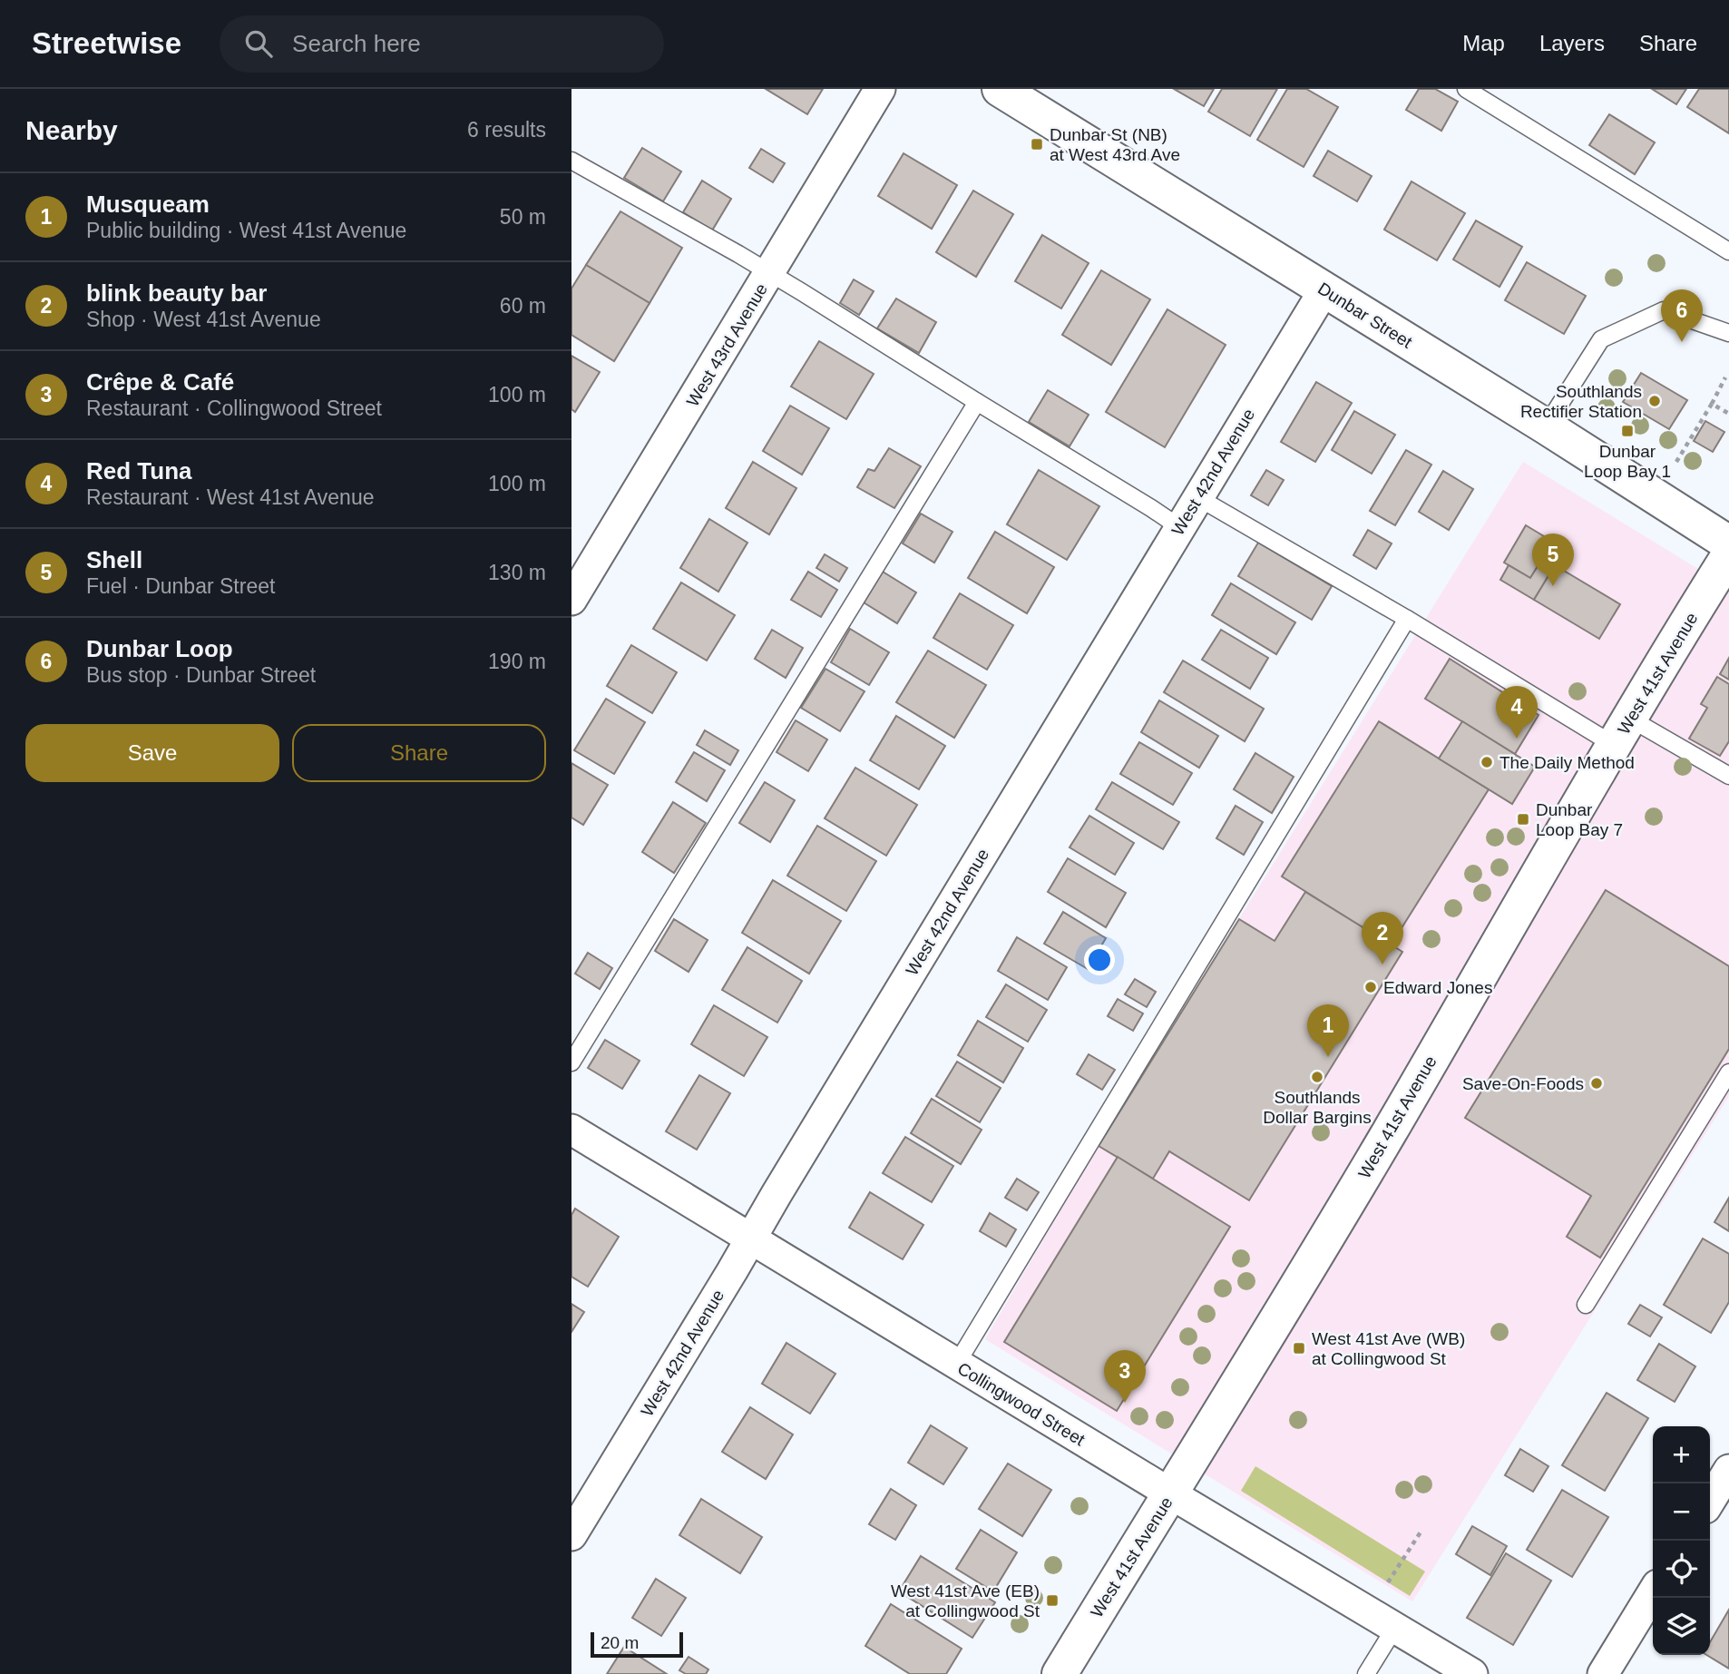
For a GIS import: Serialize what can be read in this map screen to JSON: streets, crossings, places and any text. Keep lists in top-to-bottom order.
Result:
{
  "streets": {
    "main road": ["Dunbar Street", "West 41st Avenue"],
    "street": ["West 43rd Avenue", "West 42nd Avenue", "Collingwood Street"]
  },
  "crossings": [
    ["Dunbar Street", "West 42nd Avenue"],
    ["West 42nd Avenue", "Collingwood Street"],
    ["West 41st Avenue", "Collingwood Street"]
  ],
  "places": {
    "transit": [
      "Dunbar St (NB) at West 43rd Ave",
      "Dunbar Loop Bay 1",
      "Dunbar Loop Bay 7",
      "West 41st Ave (WB) at Collingwood St",
      "West 41st Ave (EB) at Collingwood St"
    ],
    "other": [
      "Southlands Rectifier Station",
      "The Daily Method",
      "Edward Jones",
      "Southlands Dollar Bargins",
      "Save-On-Foods"
    ]
  },
  "scale_bar": "20 m",
  "page": {
    "header": "Streetwise",
    "search": "Search here",
    "nav": ["Map", "Layers", "Share"],
    "heading": ["Nearby", "6 results"],
    "list": [
      {
        "mark": "1",
        "name": "Musqueam",
        "note": "Public building · West 41st Avenue",
        "value": "50 m"
      },
      {
        "mark": "2",
        "name": "blink beauty bar",
        "note": "Shop · West 41st Avenue",
        "value": "60 m"
      },
      {
        "mark": "3",
        "name": "Crêpe & Café",
        "note": "Restaurant · Collingwood Street",
        "value": "100 m"
      },
      {
        "mark": "4",
        "name": "Red Tuna",
        "note": "Restaurant · West 41st Avenue",
        "value": "100 m"
      },
      {
        "mark": "5",
        "name": "Shell",
        "note": "Fuel · Dunbar Street",
        "value": "130 m"
      },
      {
        "mark": "6",
        "name": "Dunbar Loop",
        "note": "Bus stop · Dunbar Street",
        "value": "190 m"
      }
    ],
    "pins": [
      "6",
      "5",
      "4",
      "2",
      "1",
      "3"
    ],
    "buttons": ["Save", "Share"],
    "map_buttons": ["+", "−"],
    "scale": "20 m"
  }
}
